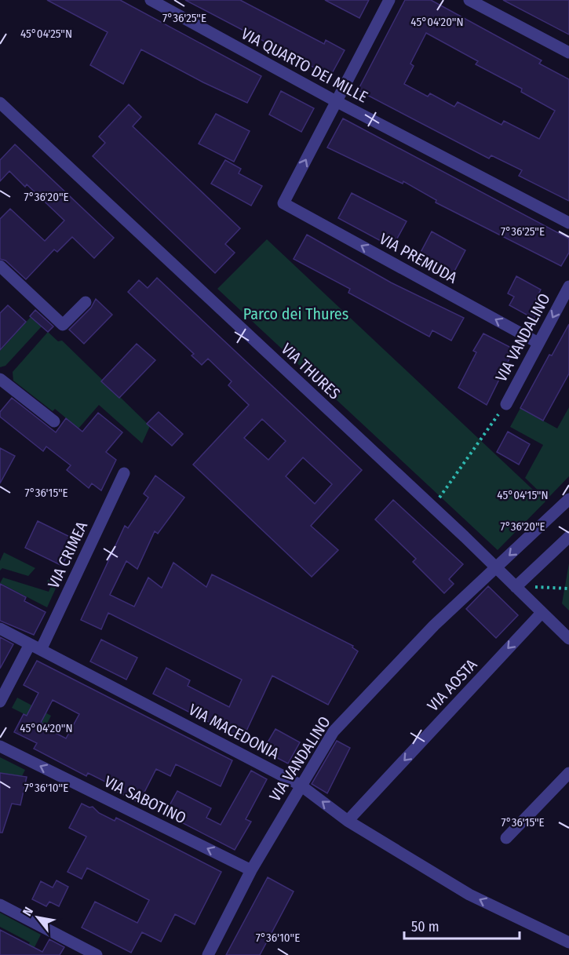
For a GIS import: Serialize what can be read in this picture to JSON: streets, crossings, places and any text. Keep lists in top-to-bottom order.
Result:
{
  "streets": {
    "street": [
      "VIA QUARTO DEI MILLE",
      "VIA PREMUDA",
      "VIA VANDALINO",
      "VIA THURES",
      "VIA CRIMEA",
      "VIA AOSTA",
      "VIA MACEDONIA",
      "VIA SABOTINO"
    ]
  },
  "crossings": [
    ["VIA QUARTO DEI MILLE", "VIA PREMUDA"],
    ["VIA PREMUDA", "VIA VANDALINO"],
    ["VIA VANDALINO", "VIA THURES"],
    ["VIA VANDALINO", "VIA MACEDONIA"],
    ["VIA VANDALINO", "VIA SABOTINO"],
    ["VIA THURES", "VIA AOSTA"],
    ["VIA CRIMEA", "VIA MACEDONIA"],
    ["VIA AOSTA", "VIA MACEDONIA"]
  ],
  "one_way": ["VIA AOSTA", "VIA MACEDONIA", "VIA SABOTINO"],
  "parks": ["Parco dei Thures"],
  "scale_bar": "50 m",
  "north": "top left",
  "coordinates": [
    "7°36'25\"E",
    "45°04'20\"N",
    "45°04'25\"N",
    "7°36'20\"E",
    "7°36'15\"E",
    "45°04'15\"N",
    "7°36'10\"E"
  ]
}
